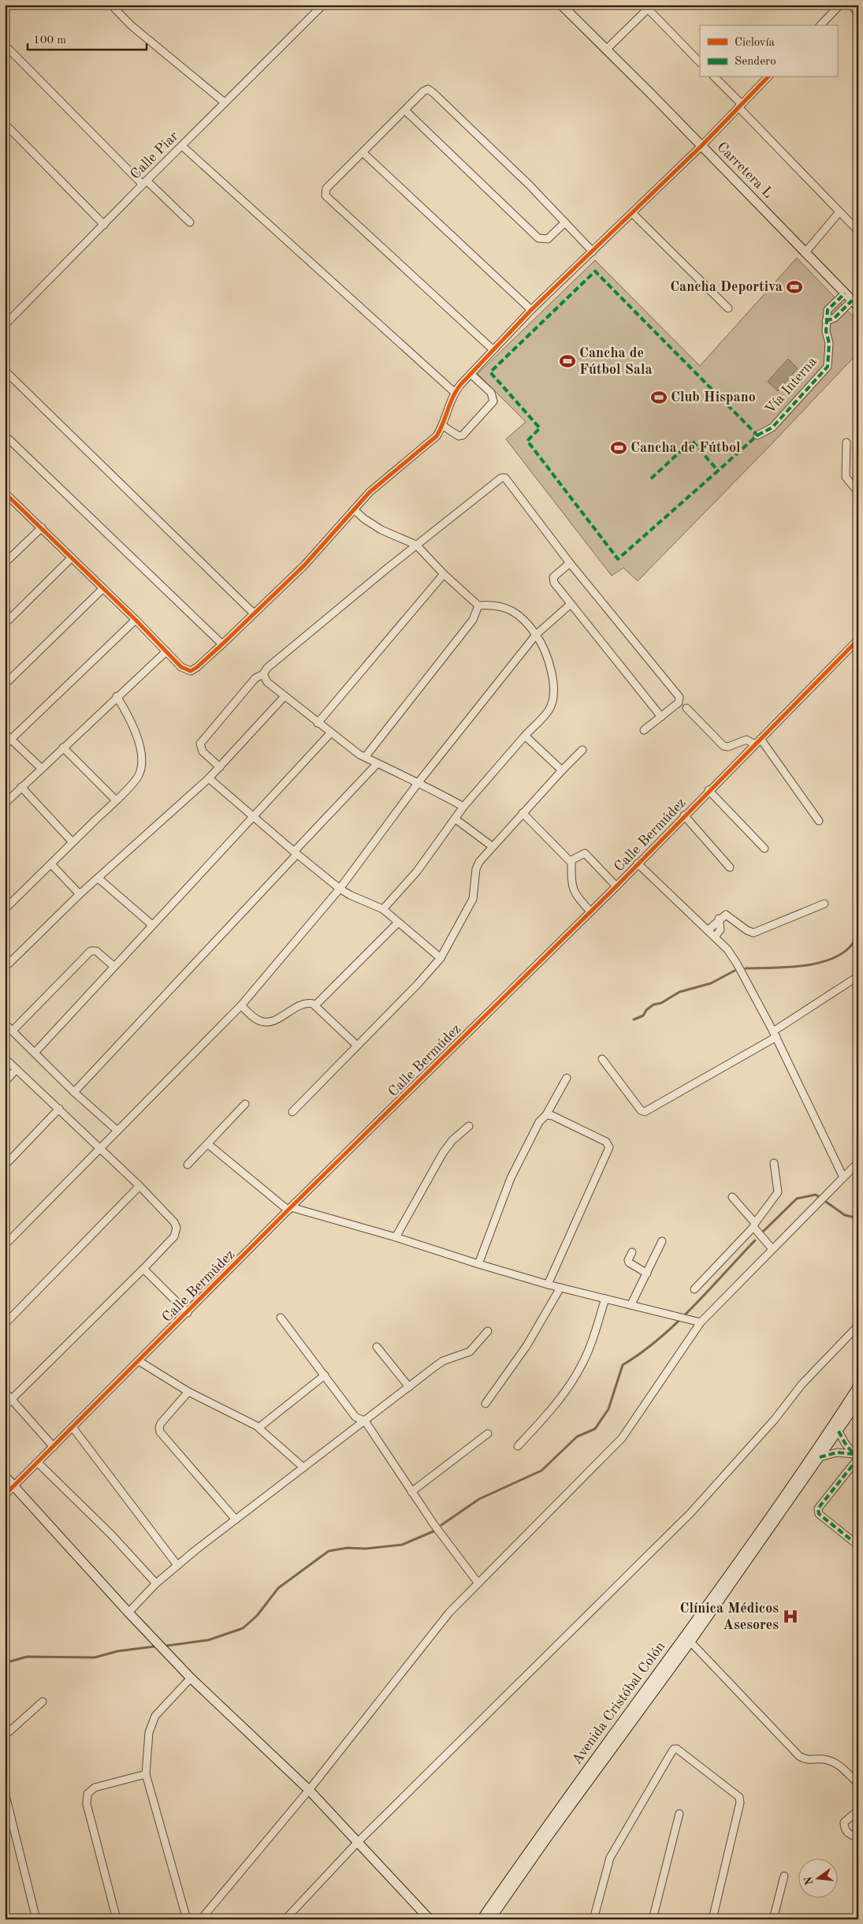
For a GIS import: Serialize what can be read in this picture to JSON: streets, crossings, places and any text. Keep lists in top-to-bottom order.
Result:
{
  "streets": {
    "street": [
      "Calle Piar",
      "Carretera L",
      "Vía Interna",
      "Calle Bermúdez",
      "Avenida Cristóbal Colón"
    ]
  },
  "places": {
    "sports": [
      "Cancha Deportiva",
      "Cancha de Fútbol Sala",
      "Club Hispano",
      "Cancha de Fútbol"
    ],
    "hospital": ["Clínica Médicos Asesores"]
  },
  "legend": ["Ciclovía", "Sendero"],
  "scale_bar": "100 m",
  "north": "left"
}
